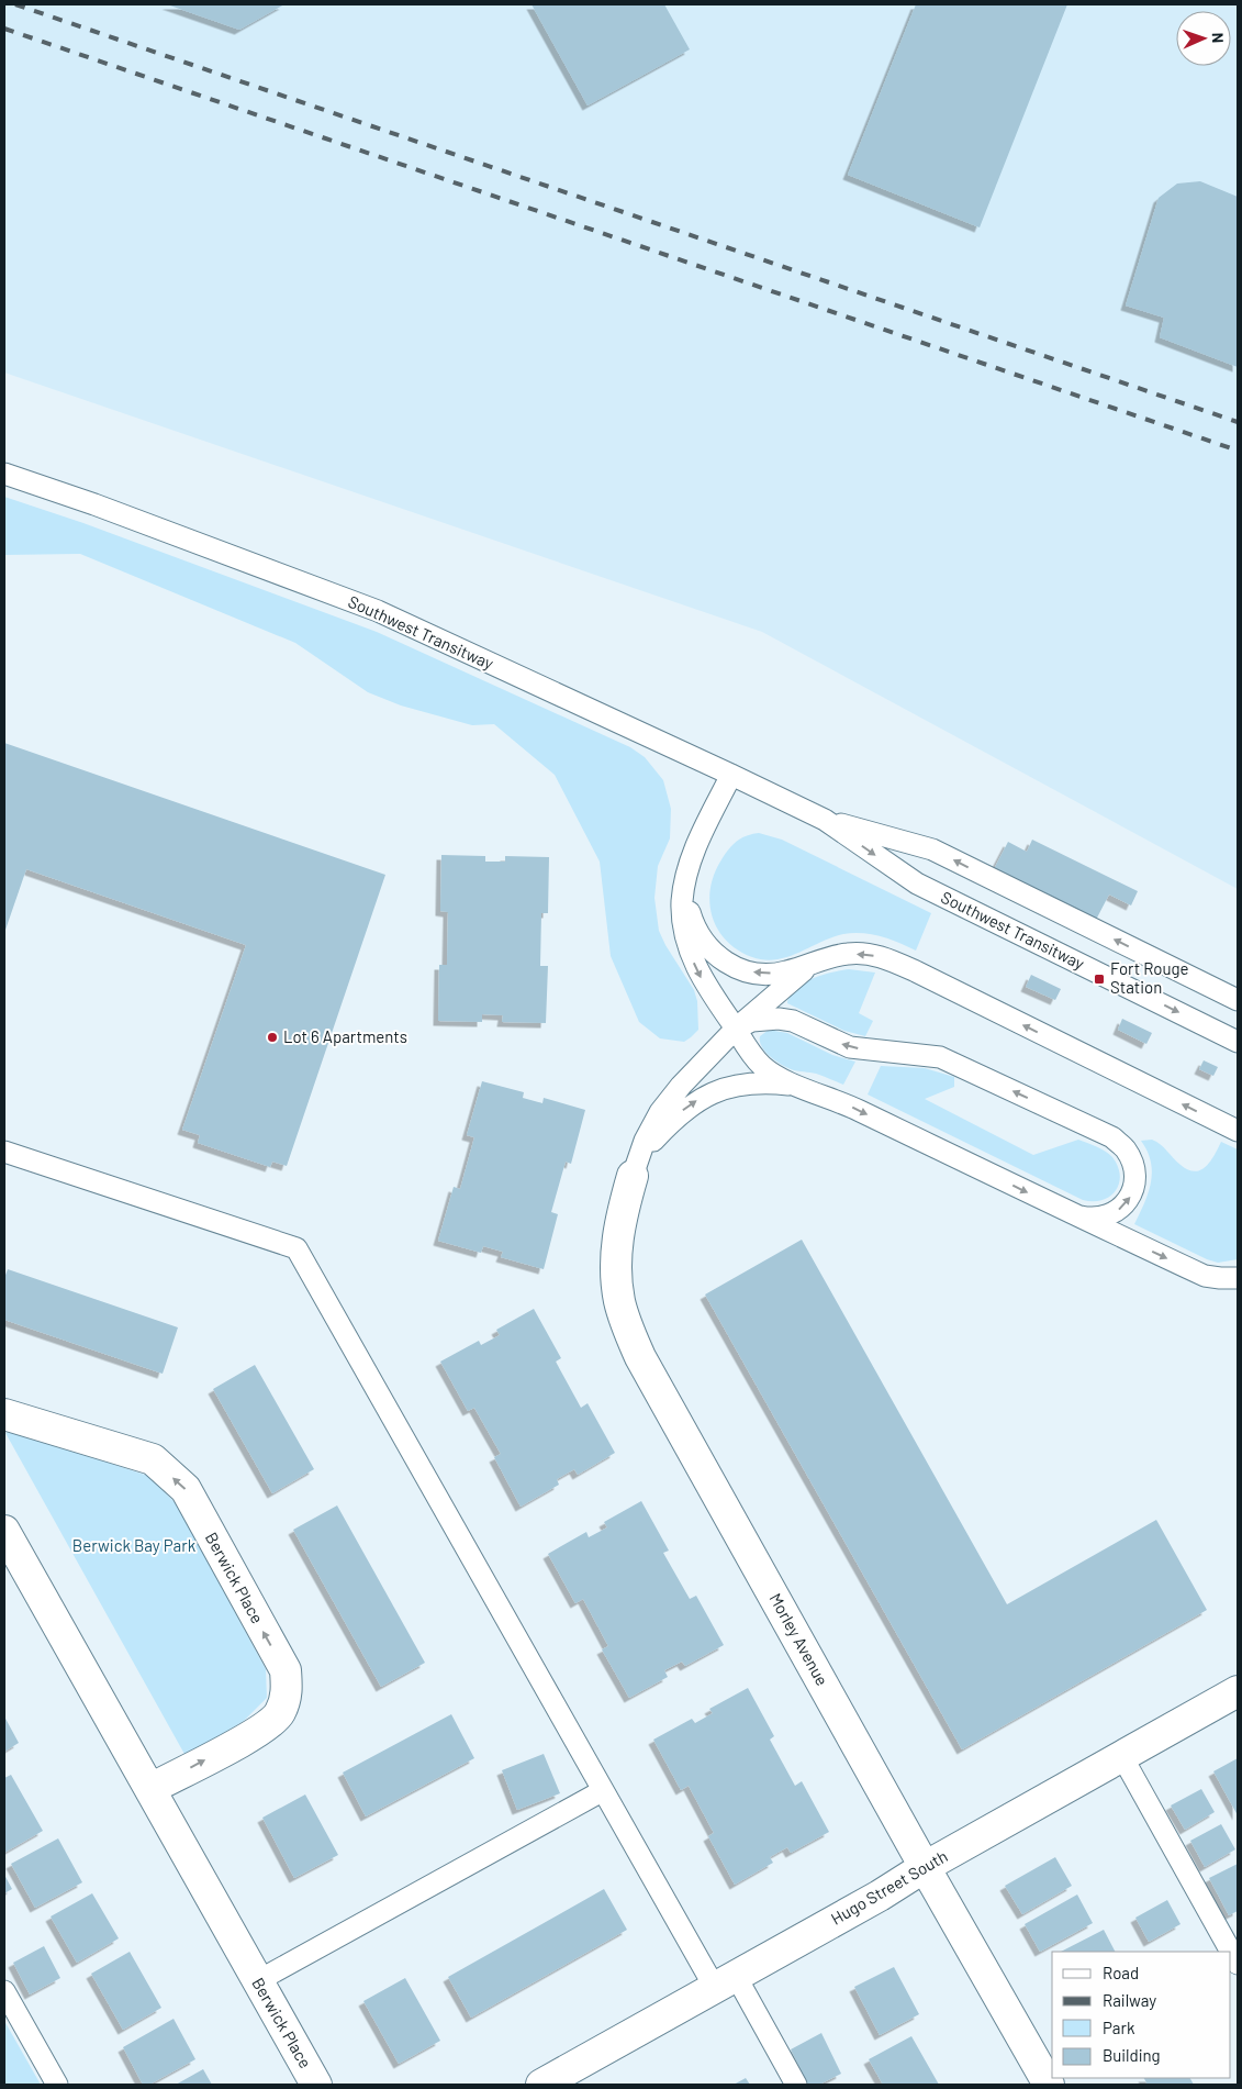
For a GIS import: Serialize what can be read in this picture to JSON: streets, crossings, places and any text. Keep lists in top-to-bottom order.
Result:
{
  "streets": {
    "street": ["Berwick Place", "Morley Avenue", "Hugo Street South"],
    "lane": ["Southwest Transitway"]
  },
  "crossings": [
    ["Morley Avenue", "Hugo Street South"]
  ],
  "parks": ["Berwick Bay Park"],
  "places": {
    "transit": ["Fort Rouge Station"],
    "other": ["Lot 6 Apartments"]
  },
  "legend": [
    "Road",
    "Railway",
    "Park",
    "Building"
  ],
  "north": "right"
}
